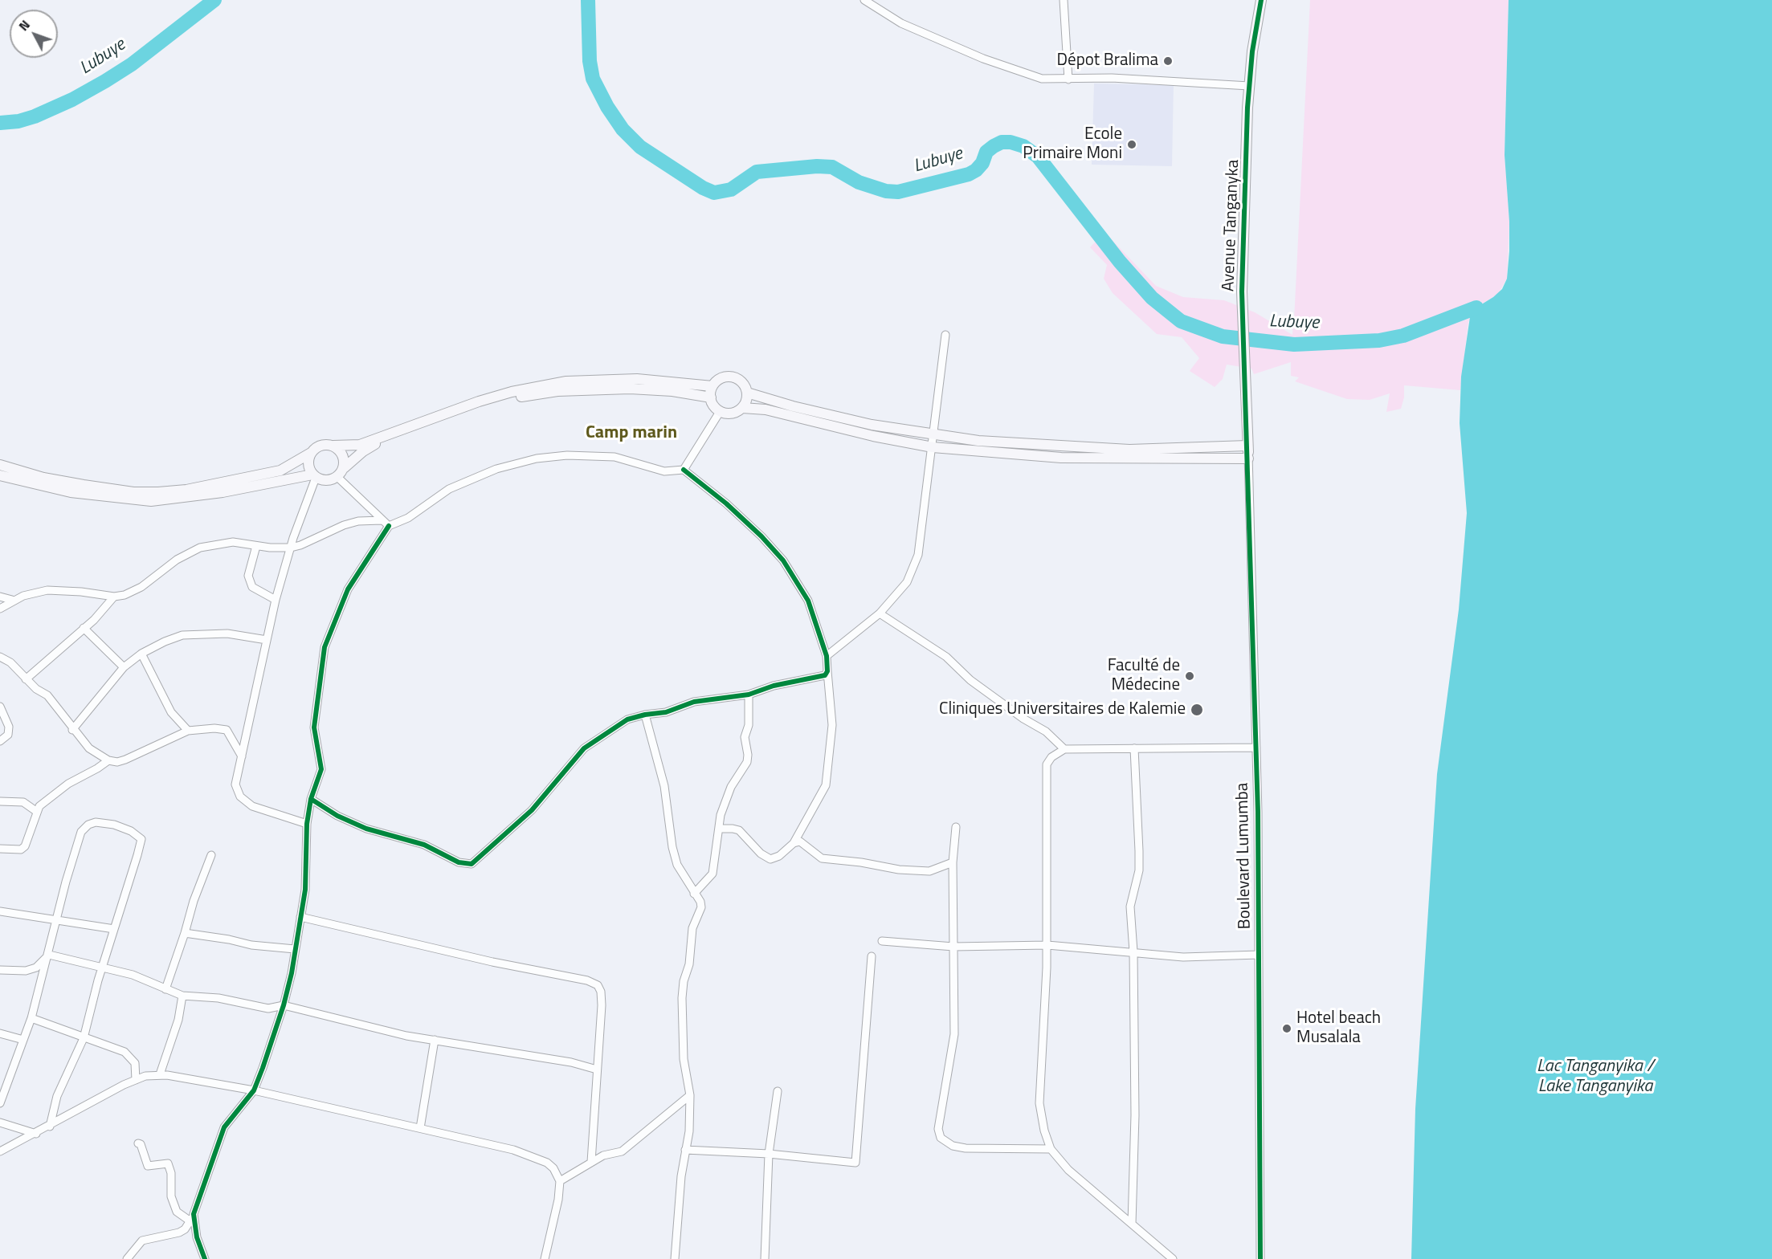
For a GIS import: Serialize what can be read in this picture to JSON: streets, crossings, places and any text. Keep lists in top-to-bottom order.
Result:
{
  "streets": {
    "street": ["Avenue Tanganyka", "Boulevard Lumumba"]
  },
  "crossings": [
    ["Avenue Tanganyka", "Boulevard Lumumba"]
  ],
  "districts": ["Camp marin"],
  "water": ["Lubuye", "Lac Tanganyika / Lake Tanganyika"],
  "places": [
    "Dépot Bralima",
    "Ecole Primaire Moni",
    "Faculté de Médecine",
    "Cliniques Universitaires de Kalemie",
    "Hotel beach Musalala"
  ],
  "north": "top left"
}
